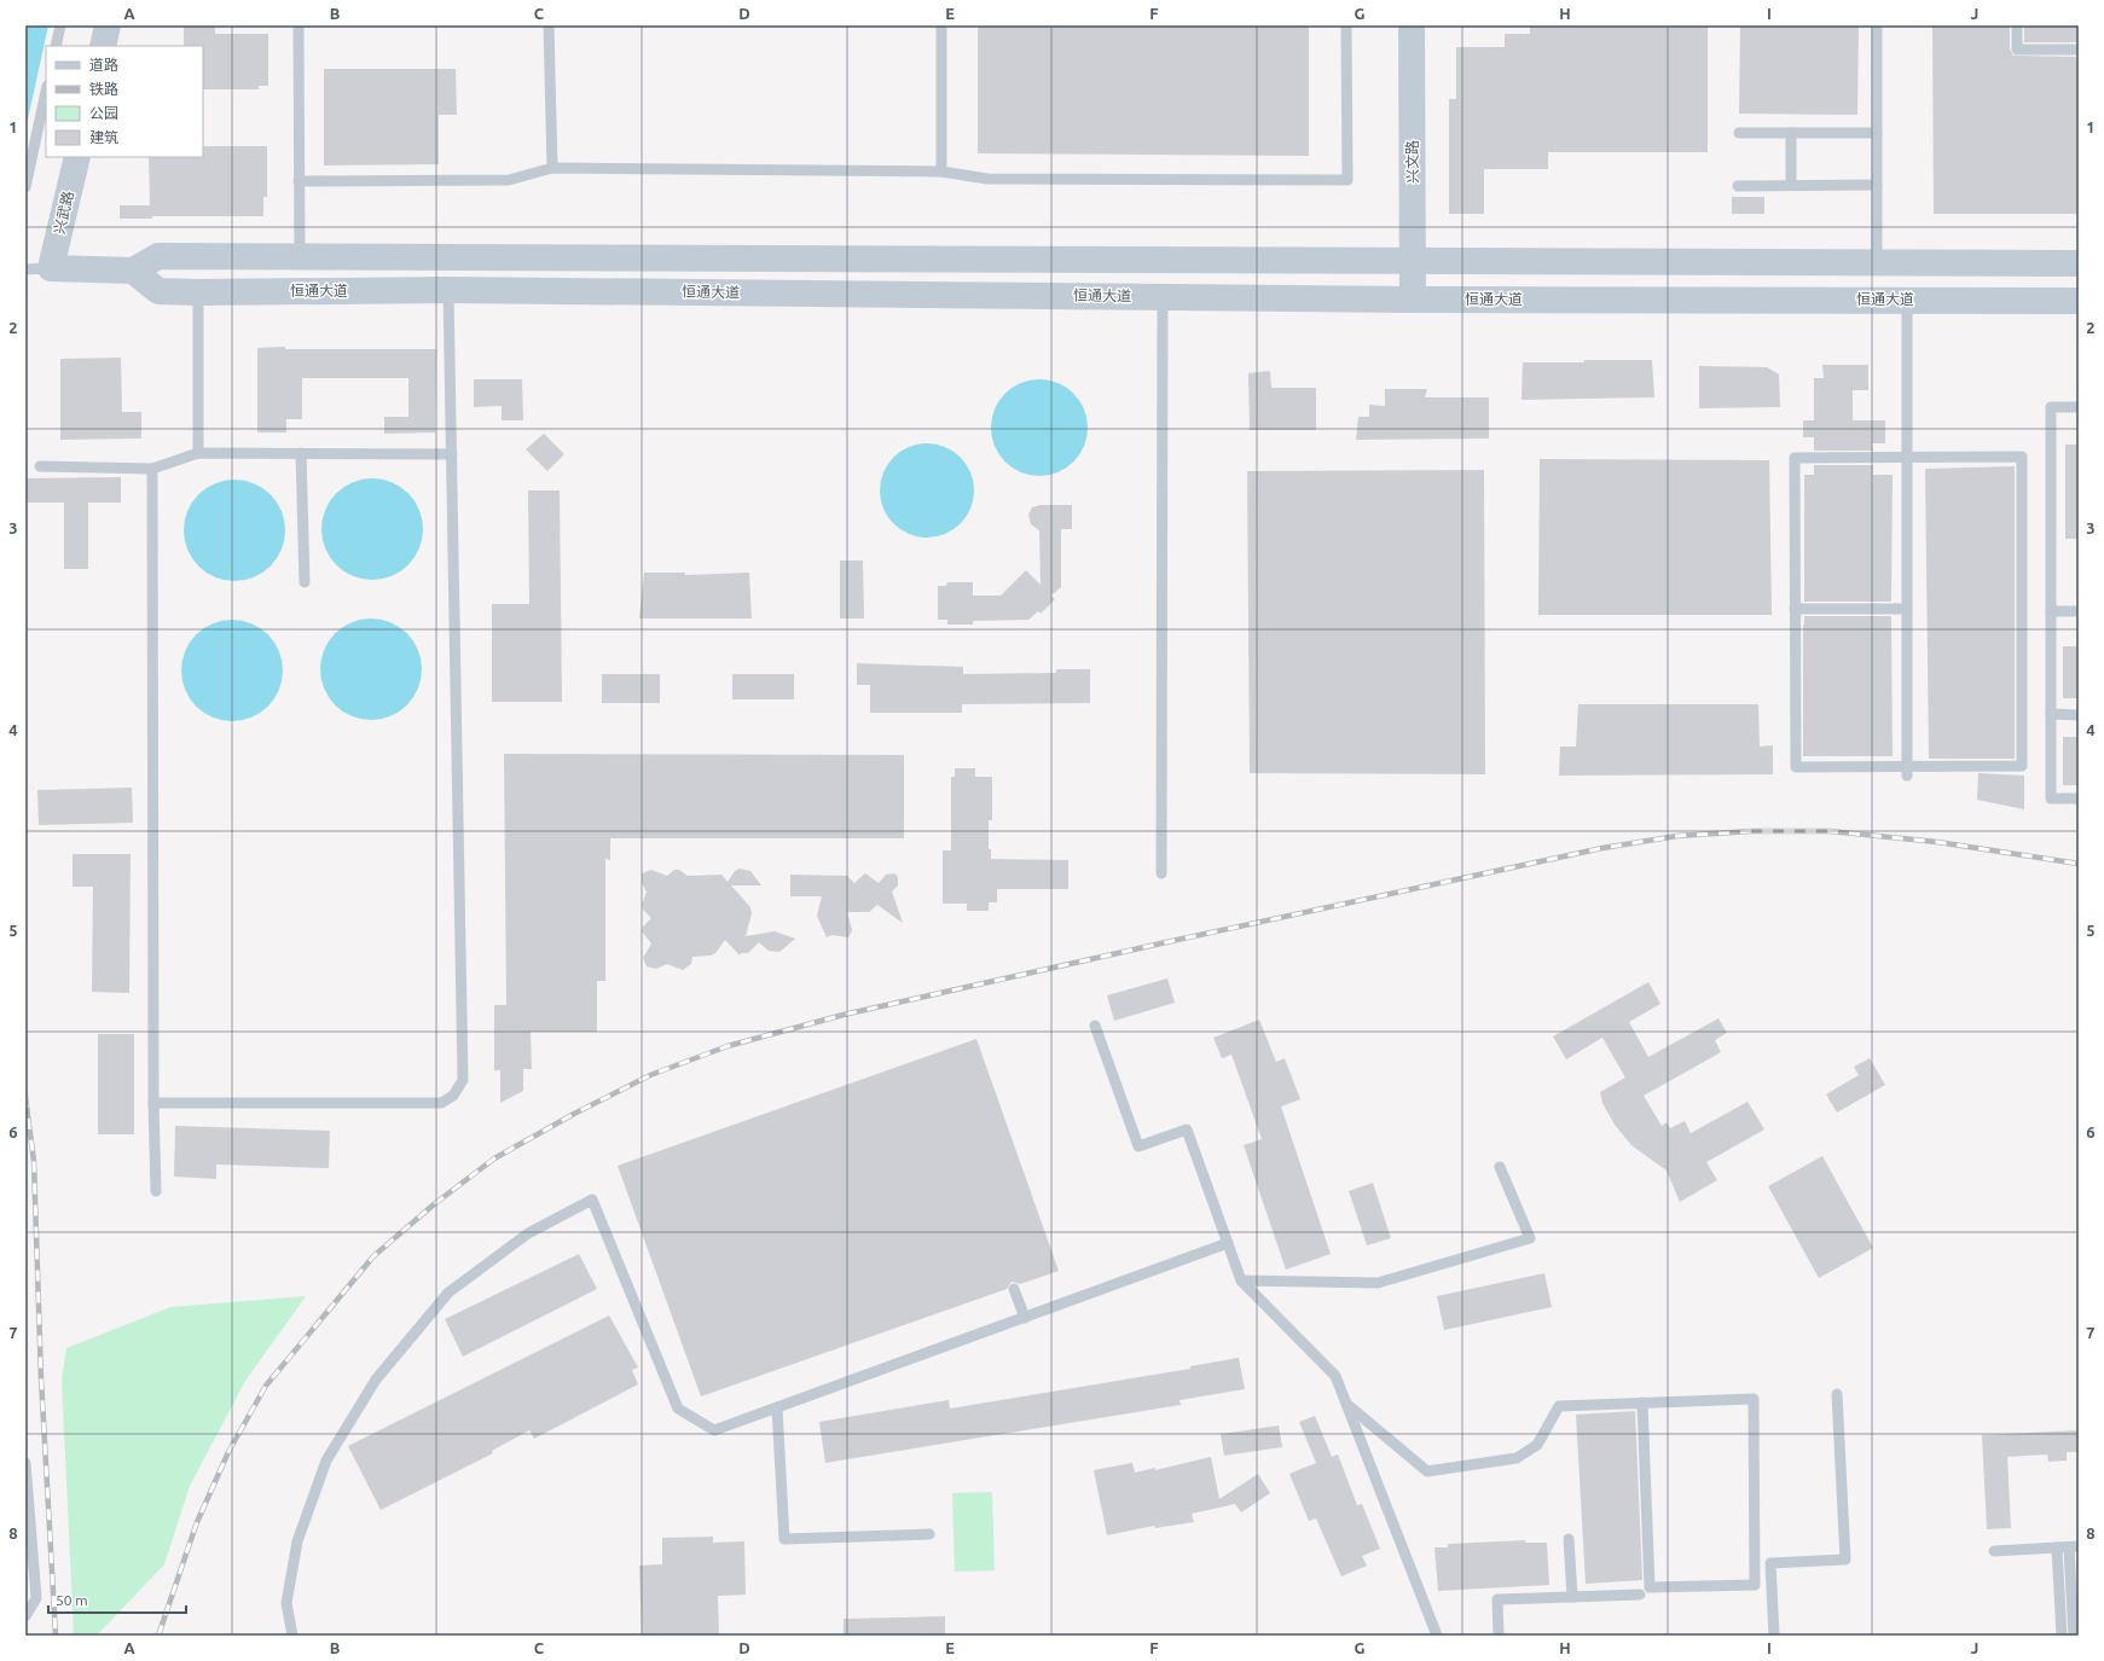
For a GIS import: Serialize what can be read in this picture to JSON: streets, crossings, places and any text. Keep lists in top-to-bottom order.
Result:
{
  "streets": {
    "main road": ["兴文路", "兴武路", "恒通大道"]
  },
  "crossings": [
    ["兴文路", "恒通大道"]
  ],
  "legend": [
    "道路",
    "铁路",
    "公园",
    "建筑"
  ],
  "scale_bar": "50 m",
  "grid": {
    "columns": [
      "A",
      "B",
      "C",
      "D",
      "E",
      "F",
      "G",
      "H",
      "I",
      "J"
    ],
    "rows": [
      "1",
      "2",
      "3",
      "4",
      "5",
      "6",
      "7",
      "8"
    ]
  }
}
